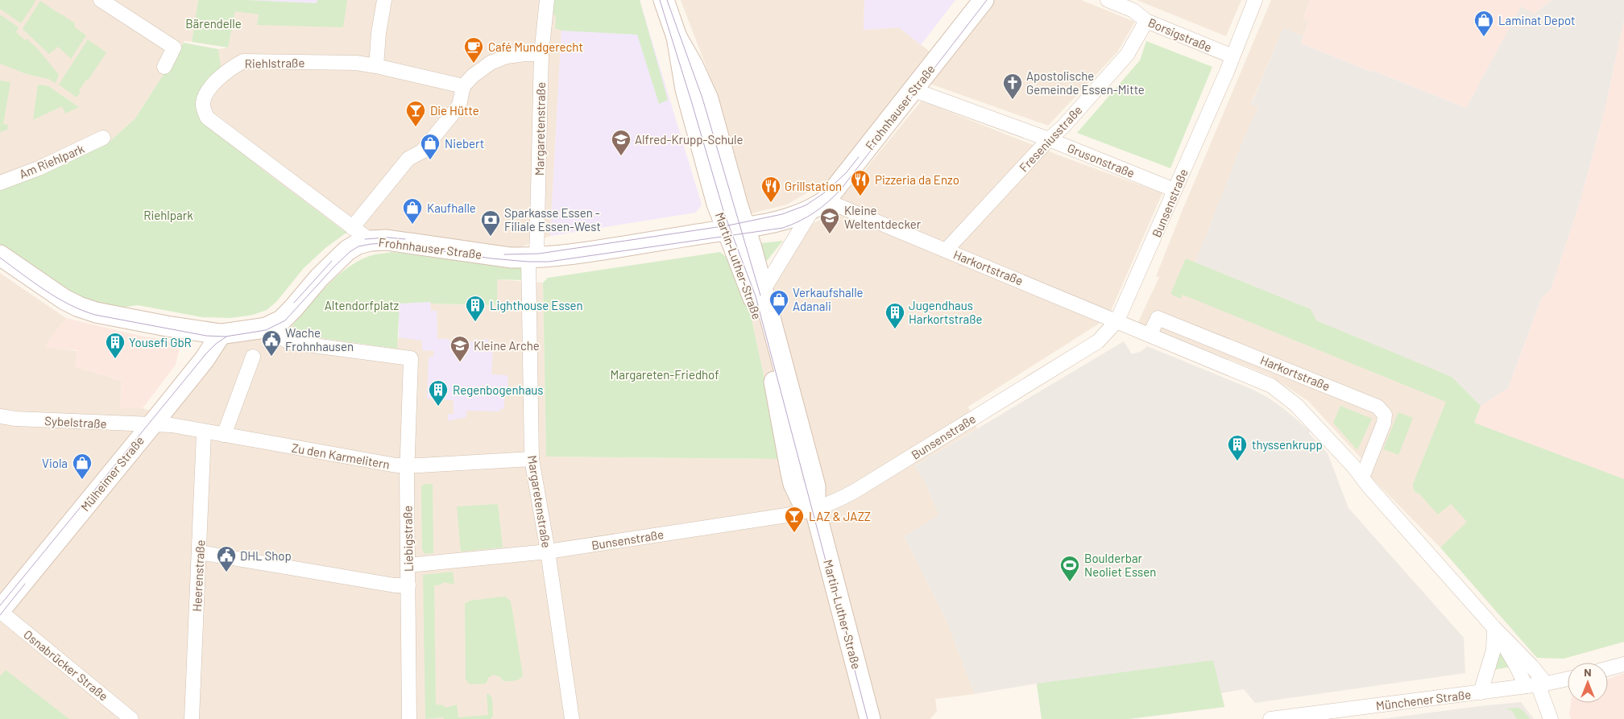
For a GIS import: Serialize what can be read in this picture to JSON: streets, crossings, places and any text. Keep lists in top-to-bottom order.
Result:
{
  "streets": {
    "main road": ["Frohnhauser Straße", "Martin-Luther-Straße", "Mülheimer Straße"],
    "street": [
      "Borsigstraße",
      "Riehlstraße",
      "Margaretenstraße",
      "Freseniusstraße",
      "Grusonstraße",
      "Am Riehlpark",
      "Bunsenstraße",
      "Harkortstraße",
      "Sybelstraße",
      "Zu den Karmelitern",
      "Liebigstraße",
      "Heerenstraße",
      "Osnabrücker Straße",
      "Münchener Straße"
    ]
  },
  "crossings": [
    ["Borsigstraße", "Freseniusstraße"],
    ["Borsigstraße", "Bunsenstraße"],
    ["Riehlstraße", "Frohnhauser Straße"],
    ["Frohnhauser Straße", "Margaretenstraße"],
    ["Frohnhauser Straße", "Grusonstraße"],
    ["Frohnhauser Straße", "Martin-Luther-Straße"],
    ["Frohnhauser Straße", "Harkortstraße"],
    ["Frohnhauser Straße", "Mülheimer Straße"],
    ["Frohnhauser Straße", "Liebigstraße"],
    ["Margaretenstraße", "Bunsenstraße"],
    ["Margaretenstraße", "Zu den Karmelitern"],
    ["Freseniusstraße", "Grusonstraße"],
    ["Freseniusstraße", "Harkortstraße"],
    ["Grusonstraße", "Bunsenstraße"],
    ["Bunsenstraße", "Martin-Luther-Straße"],
    ["Bunsenstraße", "Harkortstraße"],
    ["Bunsenstraße", "Liebigstraße"],
    ["Harkortstraße", "Münchener Straße"],
    ["Sybelstraße", "Zu den Karmelitern"],
    ["Sybelstraße", "Mülheimer Straße"],
    ["Zu den Karmelitern", "Mülheimer Straße"],
    ["Zu den Karmelitern", "Liebigstraße"],
    ["Zu den Karmelitern", "Heerenstraße"],
    ["Mülheimer Straße", "Osnabrücker Straße"]
  ],
  "parks": [
    "Bärendelle",
    "Riehlpark",
    "Altendorfplatz",
    "Margareten-Friedhof"
  ],
  "places": {
    "shop": [
      "Laminat Depot",
      "Niebert",
      "Kaufhalle",
      "Verkaufshalle Adanali",
      "Viola"
    ],
    "cafe": ["Café Mundgerecht"],
    "church": ["Apostolische Gemeinde Essen-Mitte"],
    "bar": ["Die Hütte", "LAZ & JAZZ"],
    "school or university": ["Alfred-Krupp-Schule", "Kleine Weltentdecker", "Kleine Arche"],
    "restaurant": ["Pizzeria da Enzo", "Grillstation"],
    "bank": ["Sparkasse Essen - Filiale Essen-West"],
    "building": [
      "Lighthouse Essen",
      "Jugendhaus Harkortstraße",
      "Yousefi GbR",
      "Regenbogenhaus",
      "thyssenkrupp"
    ],
    "public building": ["Wache Frohnhausen", "DHL Shop"],
    "sports": ["Boulderbar Neoliet Essen"]
  },
  "north": "top"
}
